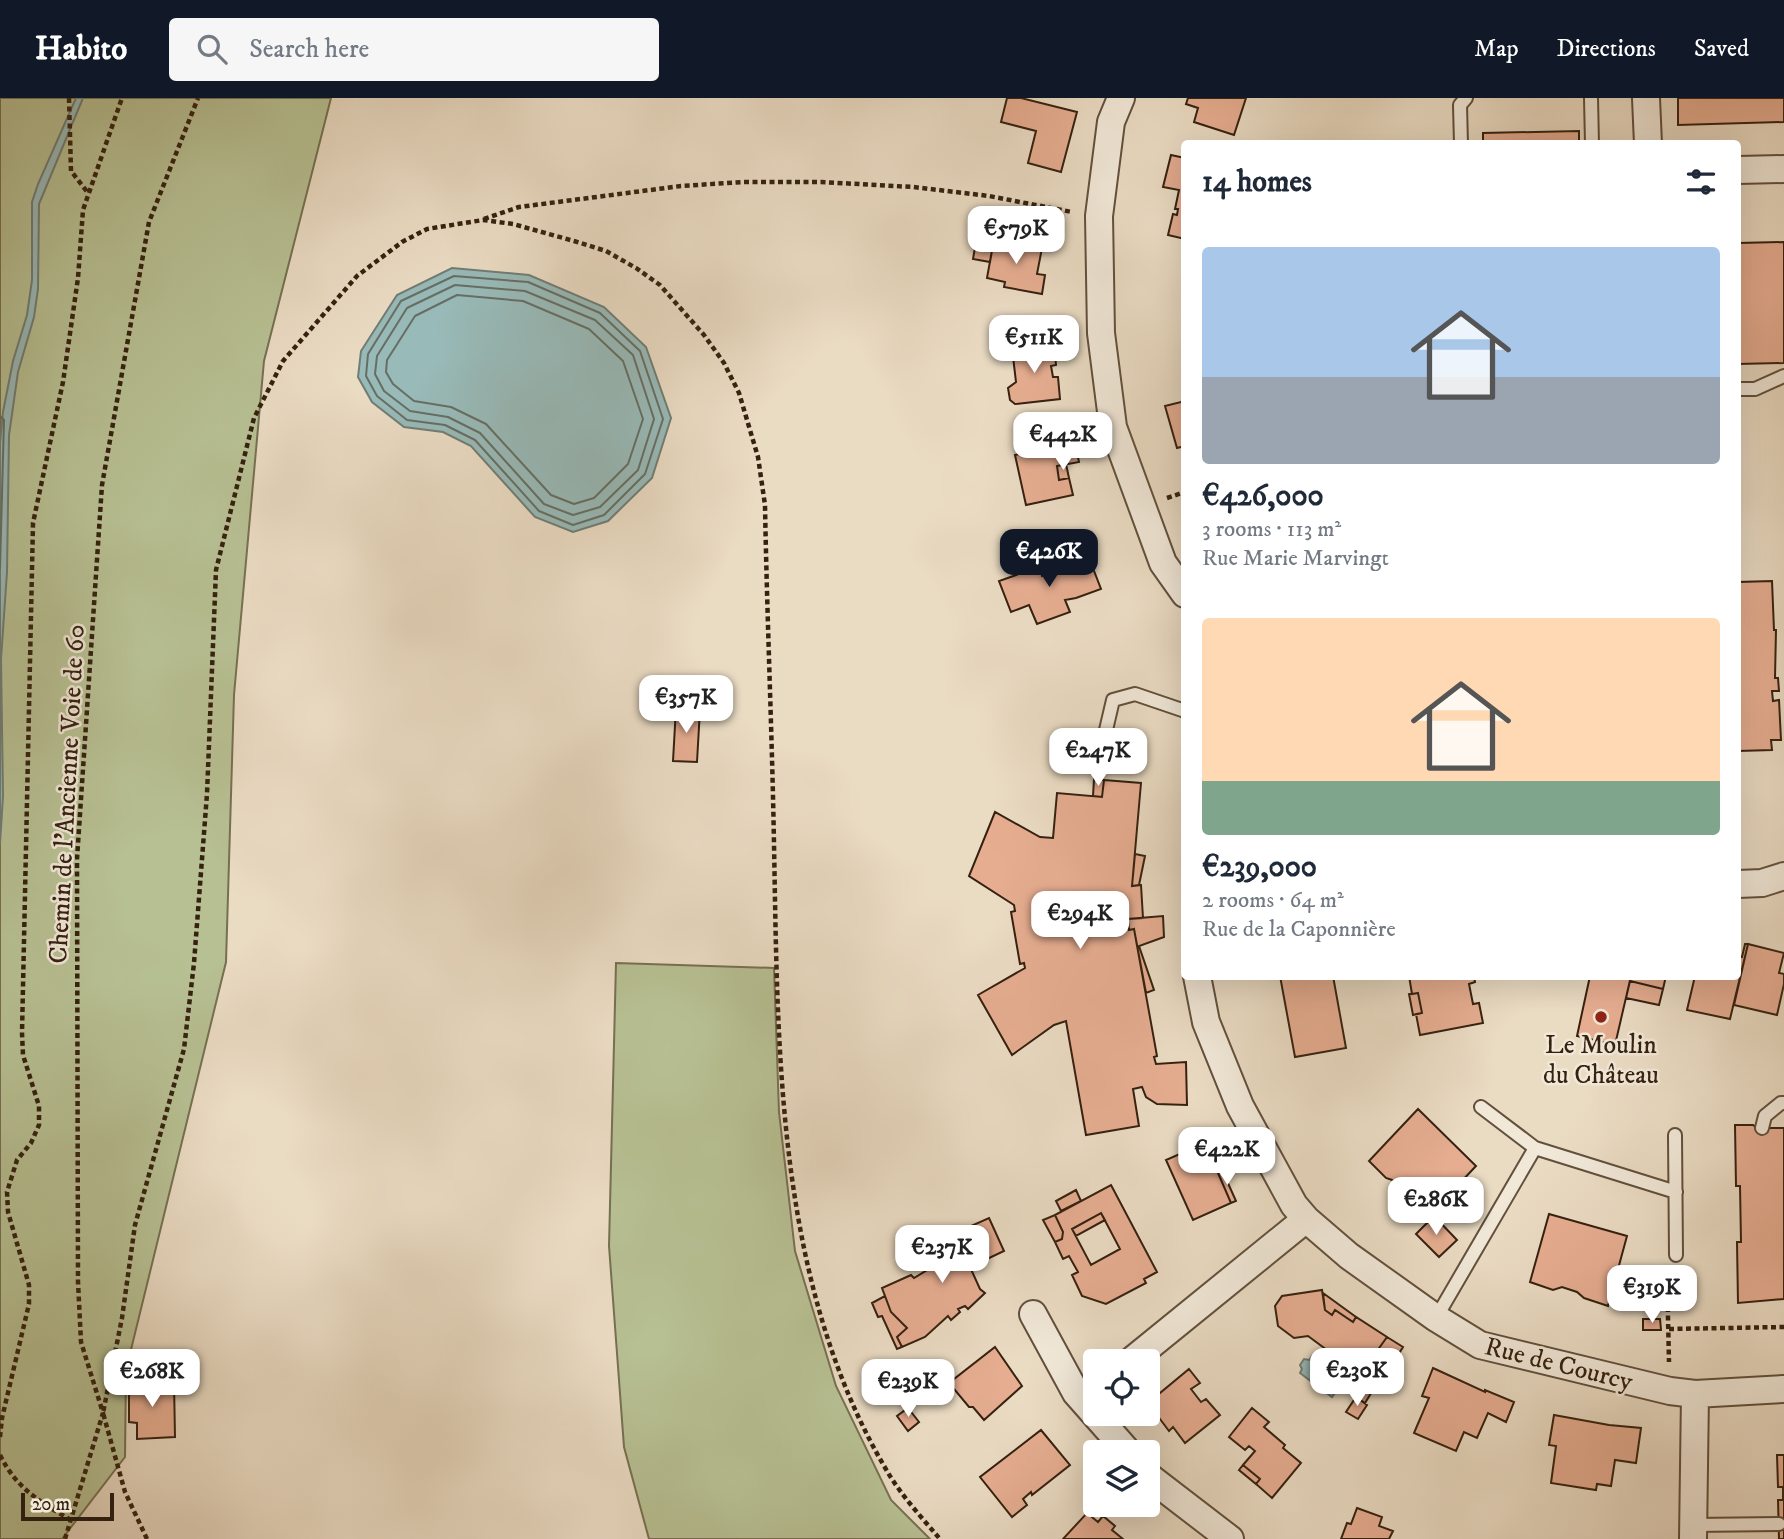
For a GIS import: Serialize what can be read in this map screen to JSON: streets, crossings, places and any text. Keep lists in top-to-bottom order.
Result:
{
  "streets": {
    "street": ["Rue de Courcy"],
    "path": ["Chemin de l'Ancienne Voie de 60"]
  },
  "places": ["Le Moulin du Château"],
  "scale_bar": "20 m",
  "page": {
    "header": "Habito",
    "search": "Search here",
    "nav": ["Map", "Directions", "Saved"],
    "heading": "14 homes",
    "price": [
      "€579K",
      "€511K",
      "€442K",
      "€426K",
      "€357K",
      "€247K",
      "€294K",
      "€422K",
      "€286K",
      "€237K",
      "€319K",
      "€230K",
      "€268K",
      "€239K"
    ],
    "list": [
      {
        "name": "€426,000",
        "note": "3 rooms · 113 m² · Rue Marie Marvingt"
      },
      {
        "name": "€239,000",
        "note": "2 rooms · 64 m² · Rue de la Caponnière"
      }
    ],
    "scale": "20 m"
  }
}
